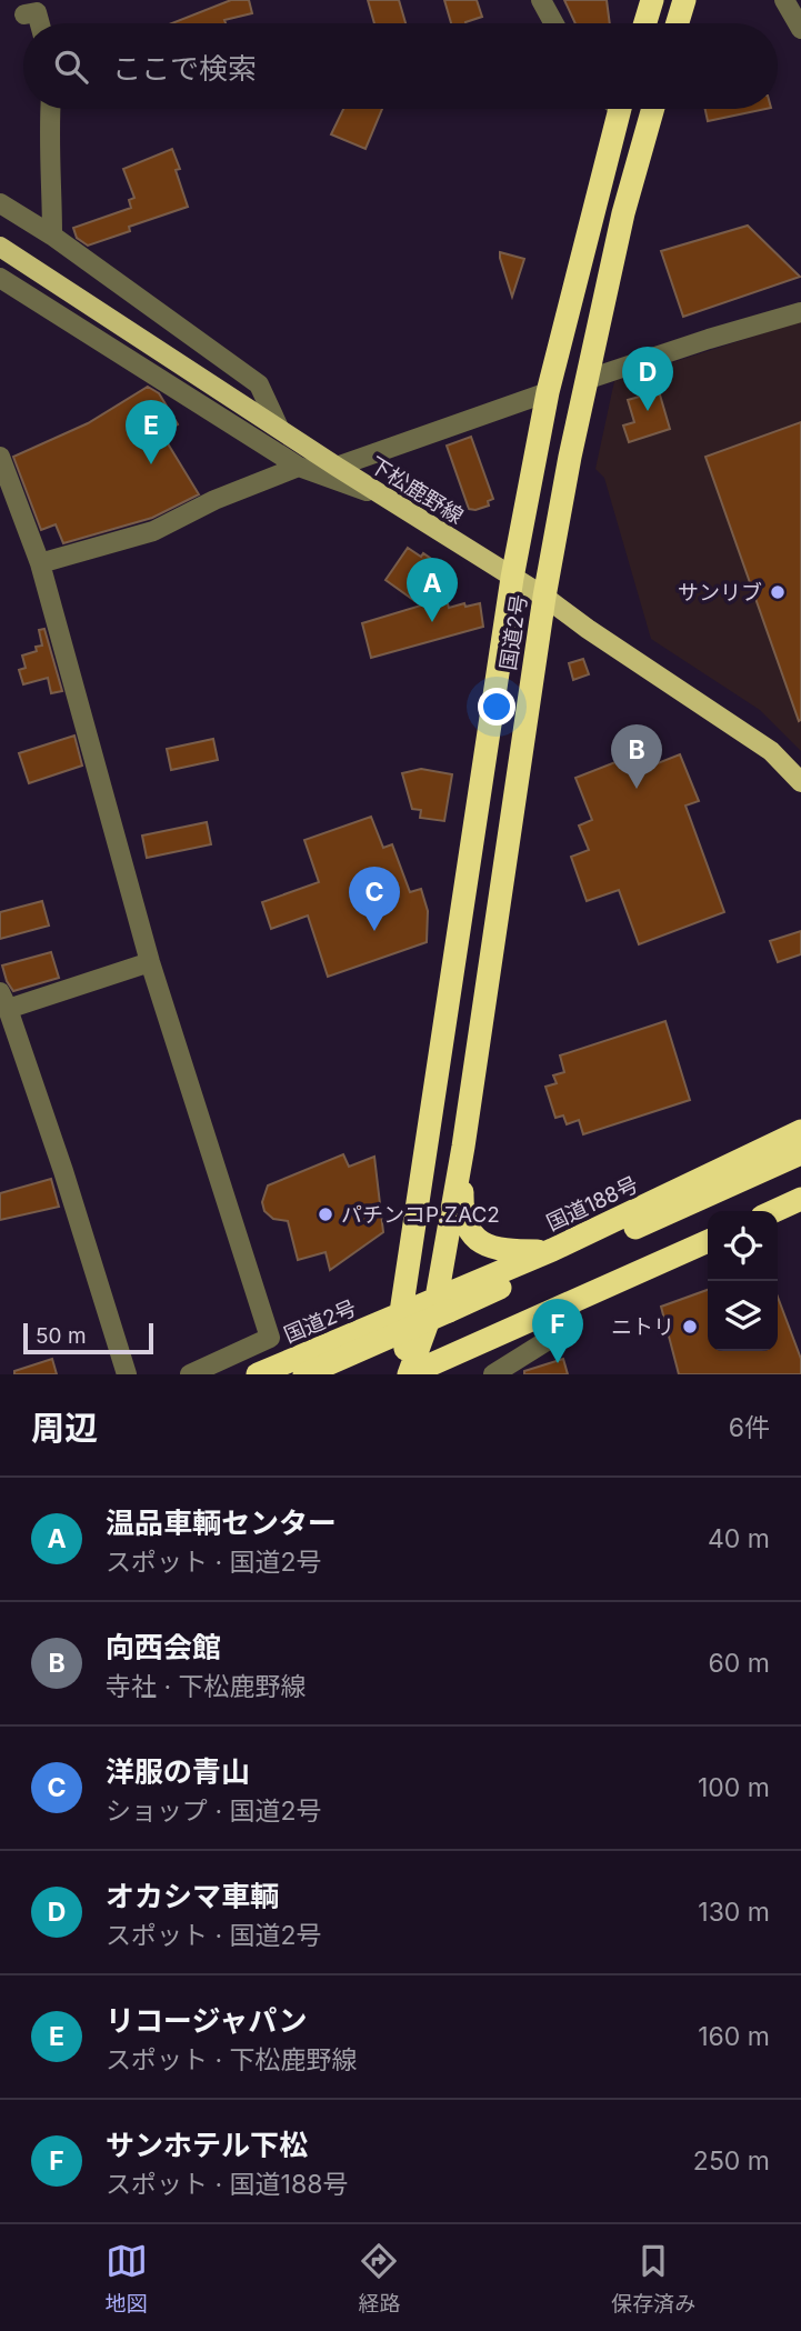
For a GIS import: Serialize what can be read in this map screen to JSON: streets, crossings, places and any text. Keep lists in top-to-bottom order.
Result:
{
  "streets": {
    "highway": ["国道2号", "国道188号"],
    "main road": ["下松鹿野線"]
  },
  "crossings": [
    ["下松鹿野線", "国道2号"],
    ["国道2号", "国道188号"]
  ],
  "places": ["サンリブ", "パチンコP.ZAC2", "ニトリ"],
  "scale_bar": "50 m",
  "page": {
    "search": "ここで検索",
    "pins": [
      "D",
      "E",
      "A",
      "B",
      "C",
      "F"
    ],
    "scale": "50 m",
    "heading": ["周辺", "6件"],
    "list": [
      {
        "mark": "A",
        "name": "温品車輌センター",
        "note": "スポット · 国道2号",
        "value": "40 m"
      },
      {
        "mark": "B",
        "name": "向西会館",
        "note": "寺社 · 下松鹿野線",
        "value": "60 m"
      },
      {
        "mark": "C",
        "name": "洋服の青山",
        "note": "ショップ · 国道2号",
        "value": "100 m"
      },
      {
        "mark": "D",
        "name": "オカシマ車輌",
        "note": "スポット · 国道2号",
        "value": "130 m"
      },
      {
        "mark": "E",
        "name": "リコージャパン",
        "note": "スポット · 下松鹿野線",
        "value": "160 m"
      },
      {
        "mark": "F",
        "name": "サンホテル下松",
        "note": "スポット · 国道188号",
        "value": "250 m"
      }
    ],
    "nav": ["地図", "経路", "保存済み"]
  }
}
